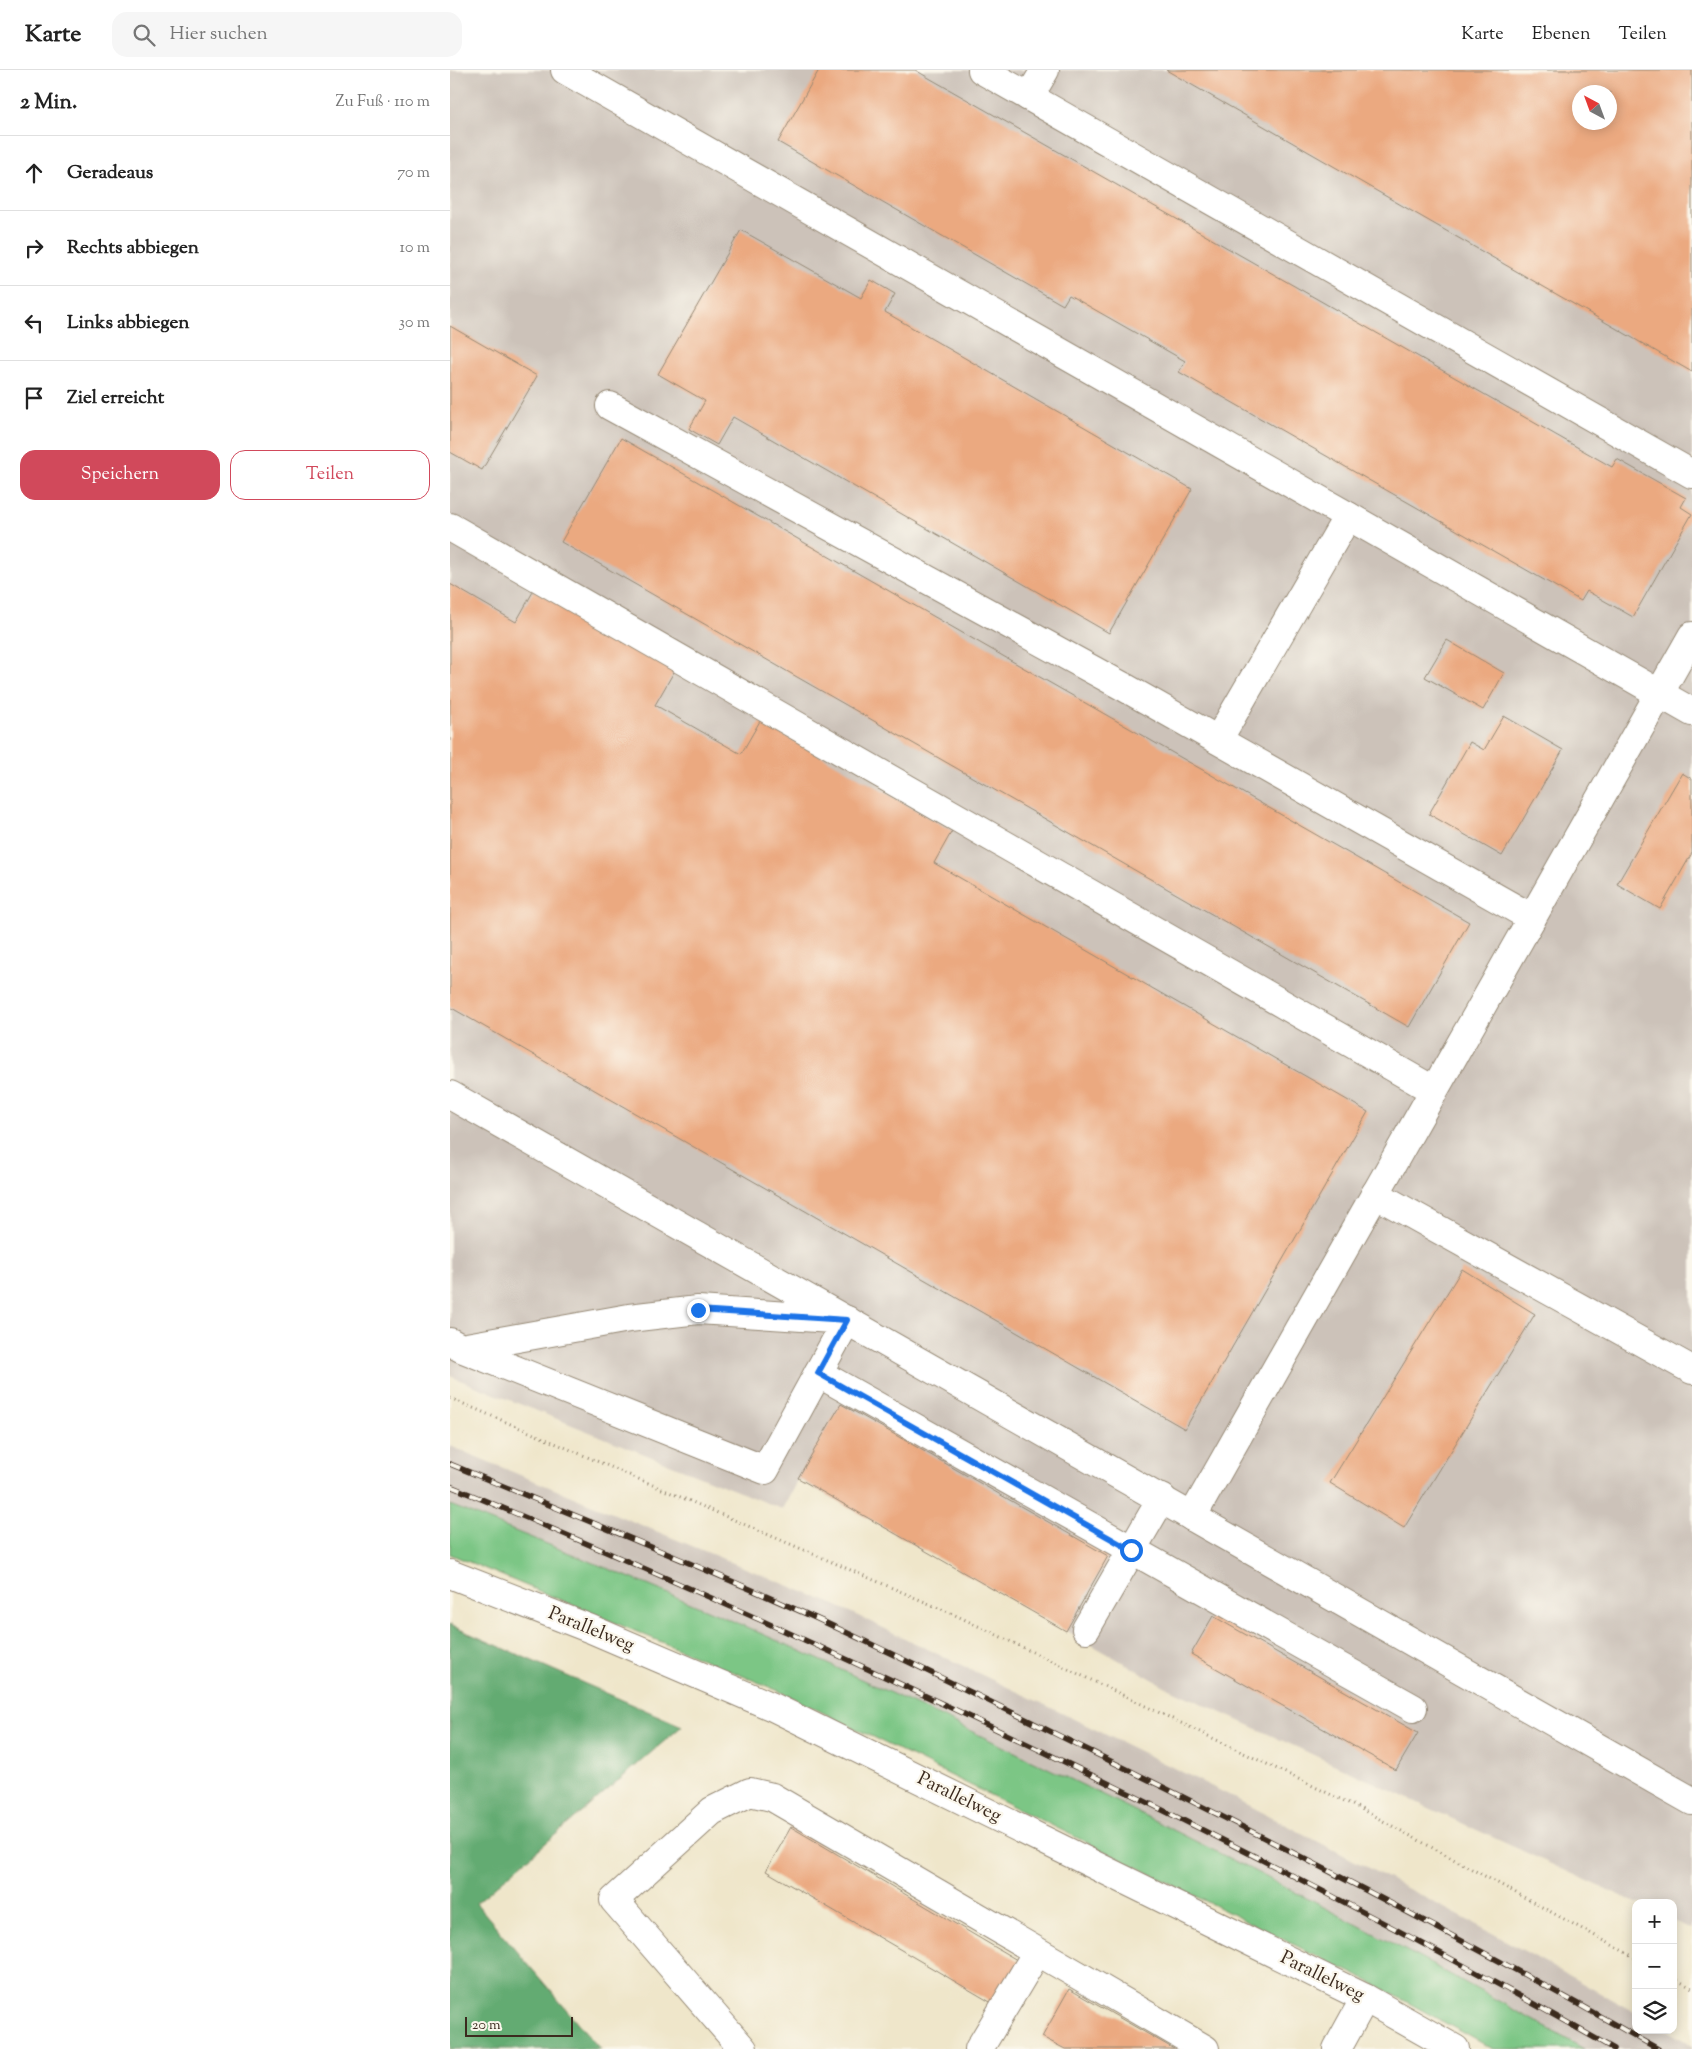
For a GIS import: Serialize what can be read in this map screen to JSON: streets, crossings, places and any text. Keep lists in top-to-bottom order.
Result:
{
  "streets": {
    "street": ["Parallelweg"]
  },
  "scale_bar": "20 m",
  "north": "top left",
  "page": {
    "header": "Karte",
    "search": "Hier suchen",
    "nav": ["Karte", "Ebenen", "Teilen"],
    "heading": ["2 Min.", "Zu Fuß · 110 m"],
    "list": [
      ["Geradeaus", "70 m"],
      ["Rechts abbiegen", "10 m"],
      ["Links abbiegen", "30 m"],
      "Ziel erreicht"
    ],
    "buttons": ["Speichern", "Teilen"],
    "map_buttons": ["+", "−"],
    "scale": "20 m"
  }
}
